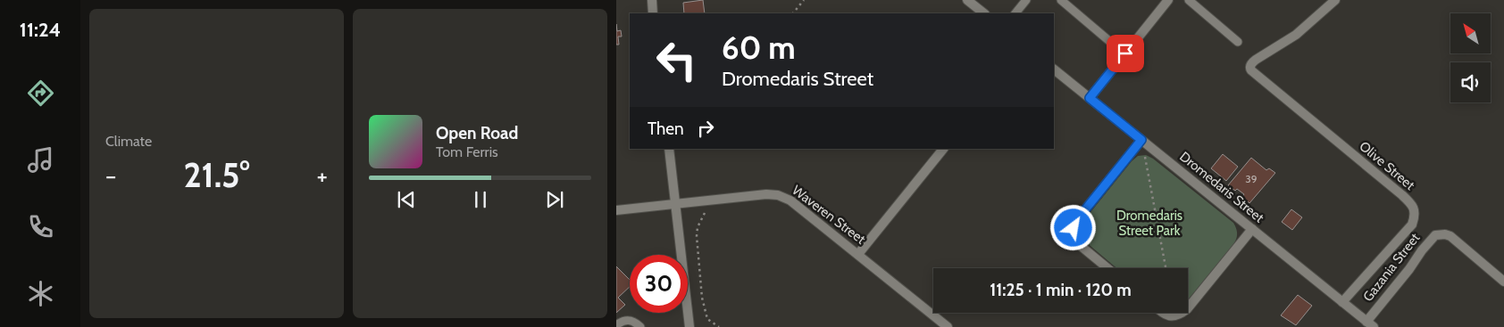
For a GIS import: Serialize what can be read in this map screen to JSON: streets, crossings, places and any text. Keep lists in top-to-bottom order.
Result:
{
  "streets": {
    "street": [
      "Olive Street",
      "Dromedaris Street",
      "Waveren Street",
      "Gazania Street"
    ]
  },
  "crossings": [
    ["Olive Street", "Dromedaris Street"],
    ["Dromedaris Street", "Gazania Street"]
  ],
  "parks": ["Dromedaris Street Park"],
  "house_numbers": ["39"],
  "north": "top left",
  "page": {
    "tabs": "11:24",
    "tile": "Climate",
    "turn": ["60 m", "Dromedaris Street"],
    "then": "Then",
    "song": ["Open Road", "Tom Ferris"],
    "heat": ["−", "21.5°", "+"],
    "limit": "30",
    "trip": "11:25 · 1 min · 120 m"
  }
}
